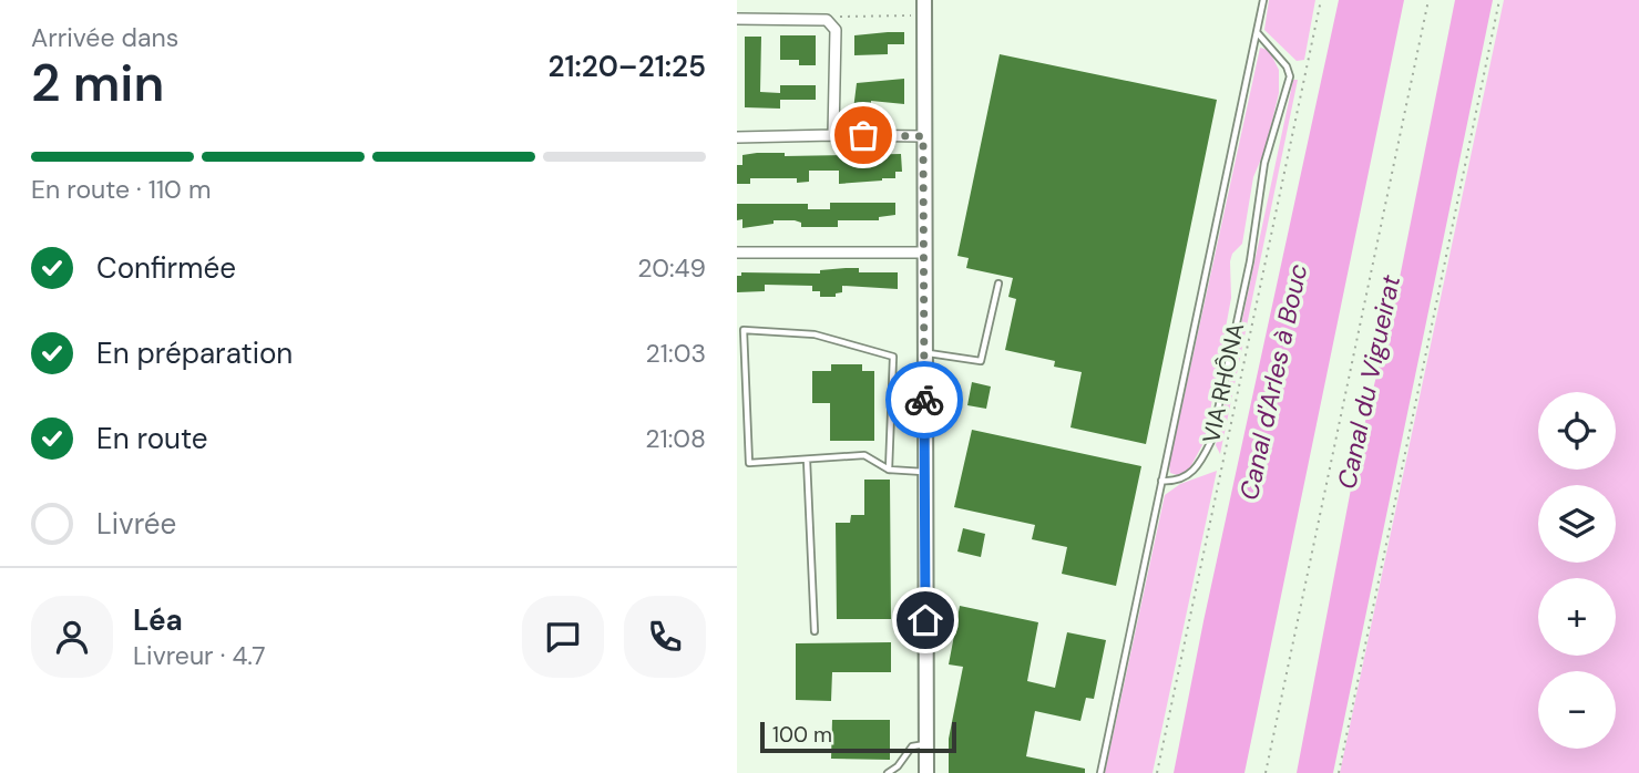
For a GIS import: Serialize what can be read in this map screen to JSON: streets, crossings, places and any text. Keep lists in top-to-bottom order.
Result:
{
  "streets": {
    "path": ["VIA RHÔNA"]
  },
  "water": ["Canal d'Arles à Bouc", "Canal du Vigueirat"],
  "scale_bar": "100 m",
  "page": {
    "heading": ["2 min", "Arrivée dans", "21:20–21:25"],
    "panel": ["Léa", "Livreur · 4.7"],
    "bar": "En route · 110 m",
    "list": [
      ["Confirmée", "20:49"],
      ["En préparation", "21:03"],
      ["En route", "21:08"],
      "Livrée"
    ],
    "map_buttons": ["+", "−"],
    "scale": "100 m"
  }
}
